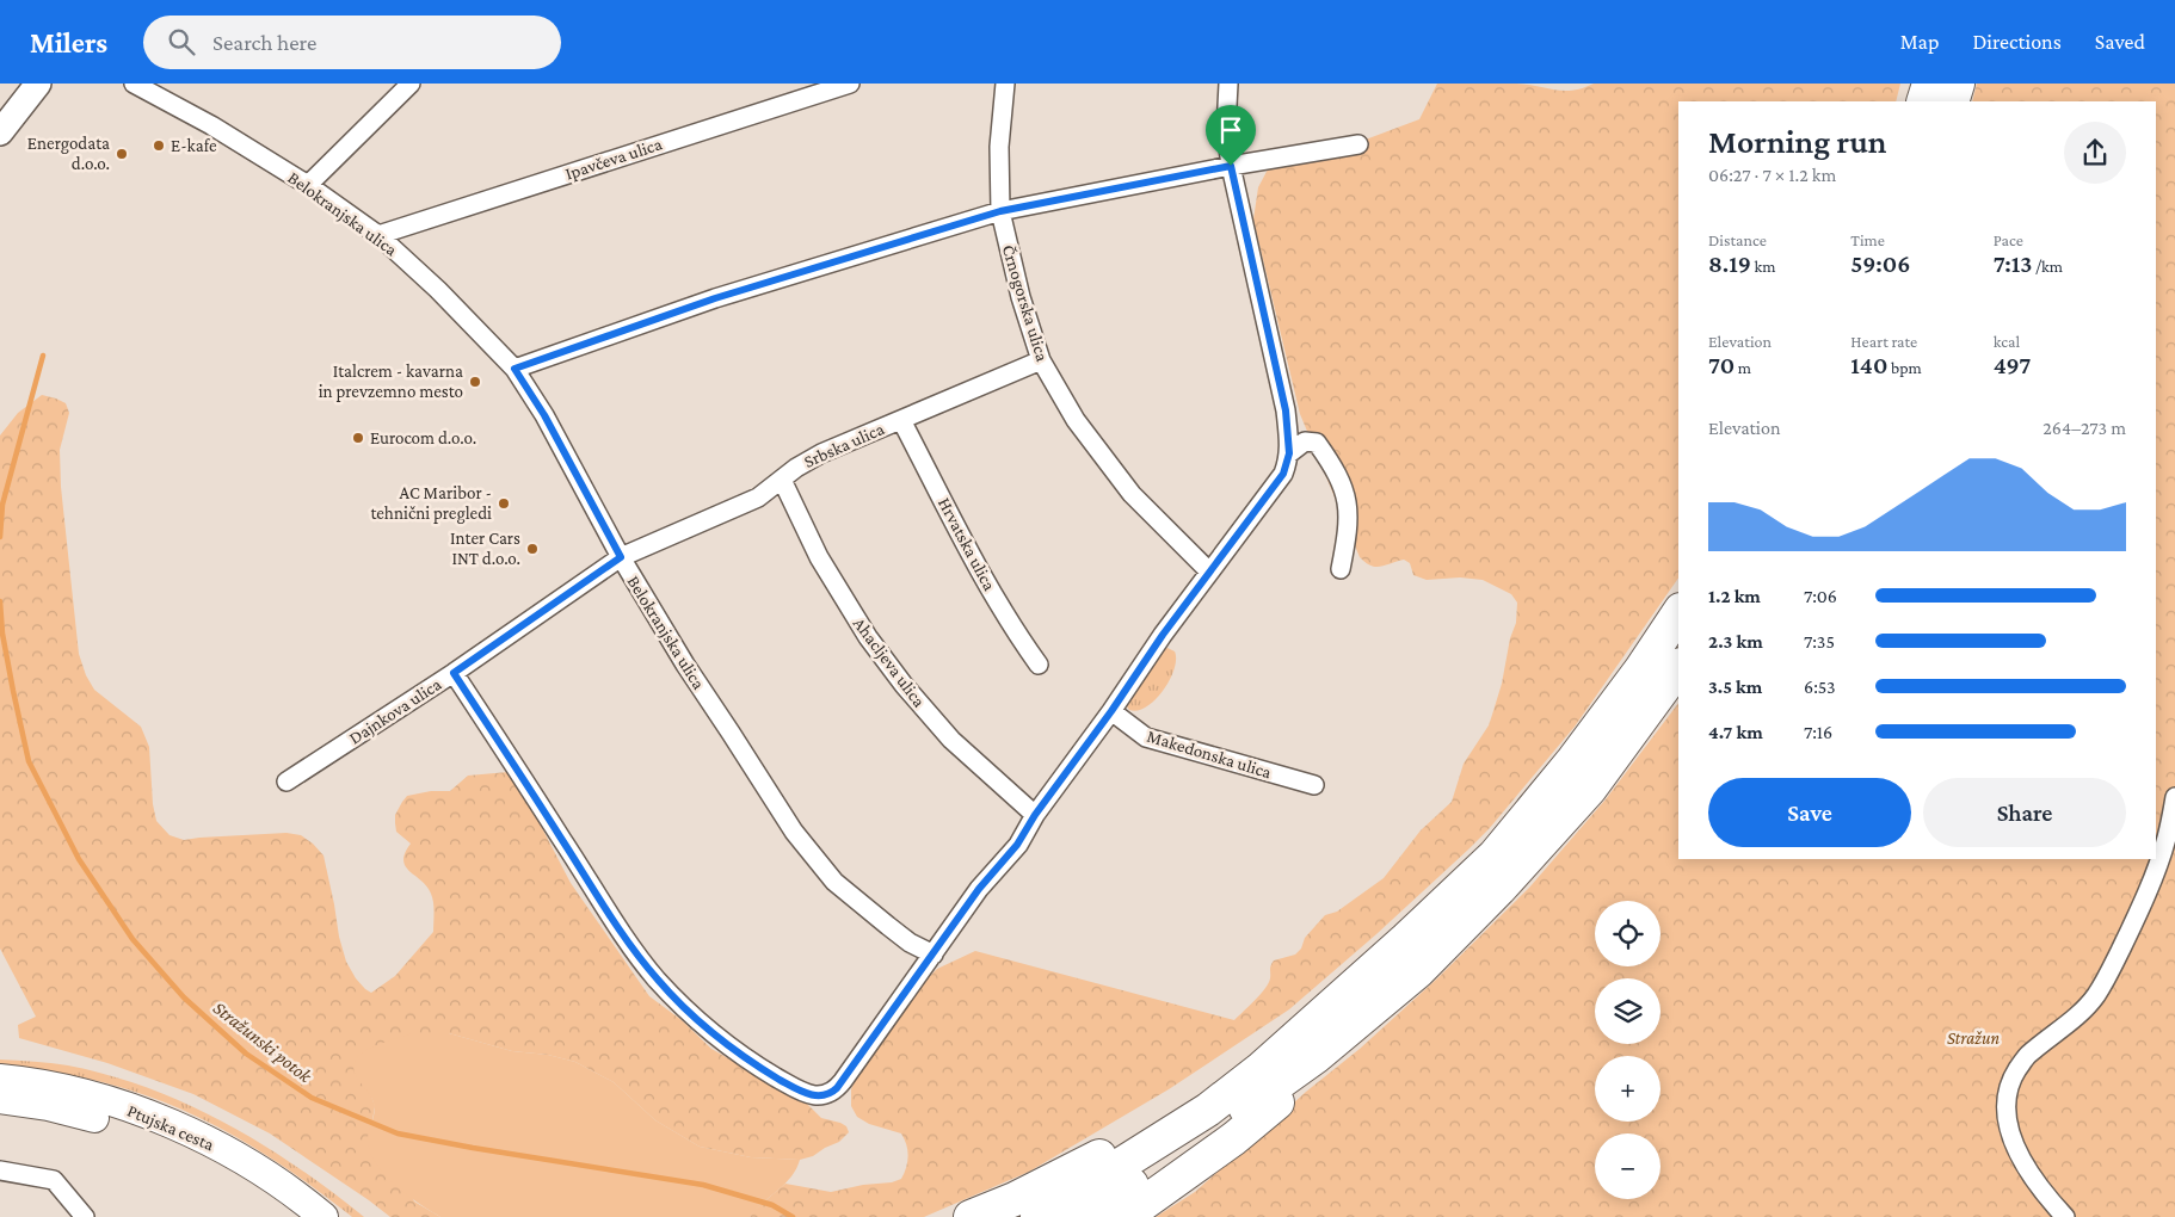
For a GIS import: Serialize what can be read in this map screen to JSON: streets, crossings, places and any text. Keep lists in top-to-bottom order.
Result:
{
  "streets": {
    "main road": ["Ptujska cesta"],
    "street": [
      "Ipavčeva ulica",
      "Belokranjska ulica",
      "Črnogorska ulica",
      "Srbska ulica",
      "Hrvatska ulica",
      "Ahacljeva ulica",
      "Dajnkova ulica",
      "Makedonska ulica"
    ]
  },
  "crossings": [
    ["Ipavčeva ulica", "Belokranjska ulica"],
    ["Belokranjska ulica", "Srbska ulica"],
    ["Belokranjska ulica", "Dajnkova ulica"],
    ["Črnogorska ulica", "Srbska ulica"],
    ["Srbska ulica", "Hrvatska ulica"],
    ["Srbska ulica", "Ahacljeva ulica"],
    ["Srbska ulica", "Dajnkova ulica"]
  ],
  "water": ["Stražunski potok"],
  "parks": ["Stražun"],
  "places": [
    "E-kafe",
    "Energodata d.o.o.",
    "Italcrem - kavarna in prevzemno mesto",
    "Eurocom d.o.o.",
    "AC Maribor - tehnični pregledi",
    "Inter Cars INT d.o.o."
  ],
  "page": {
    "header": "Milers",
    "search": "Search here",
    "nav": ["Map", "Directions", "Saved"],
    "heading": ["Morning run", "06:27 · 7 × 1.2 km"],
    "stats": [
      ["Distance", "8.19 km"],
      ["Time", "59:06"],
      ["Pace", "7:13 /km"],
      ["Elevation", "70 m"],
      ["Heart rate", "140 bpm"],
      ["kcal", "497"]
    ],
    "chart": ["Elevation", "264–273 m"],
    "list": [
      {
        "name": "1.2 km",
        "note": "7:06"
      },
      {
        "name": "2.3 km",
        "note": "7:35"
      },
      {
        "name": "3.5 km",
        "note": "6:53"
      },
      {
        "name": "4.7 km",
        "note": "7:16"
      }
    ],
    "buttons": ["Save", "Share"],
    "map_buttons": ["+", "−"]
  }
}
